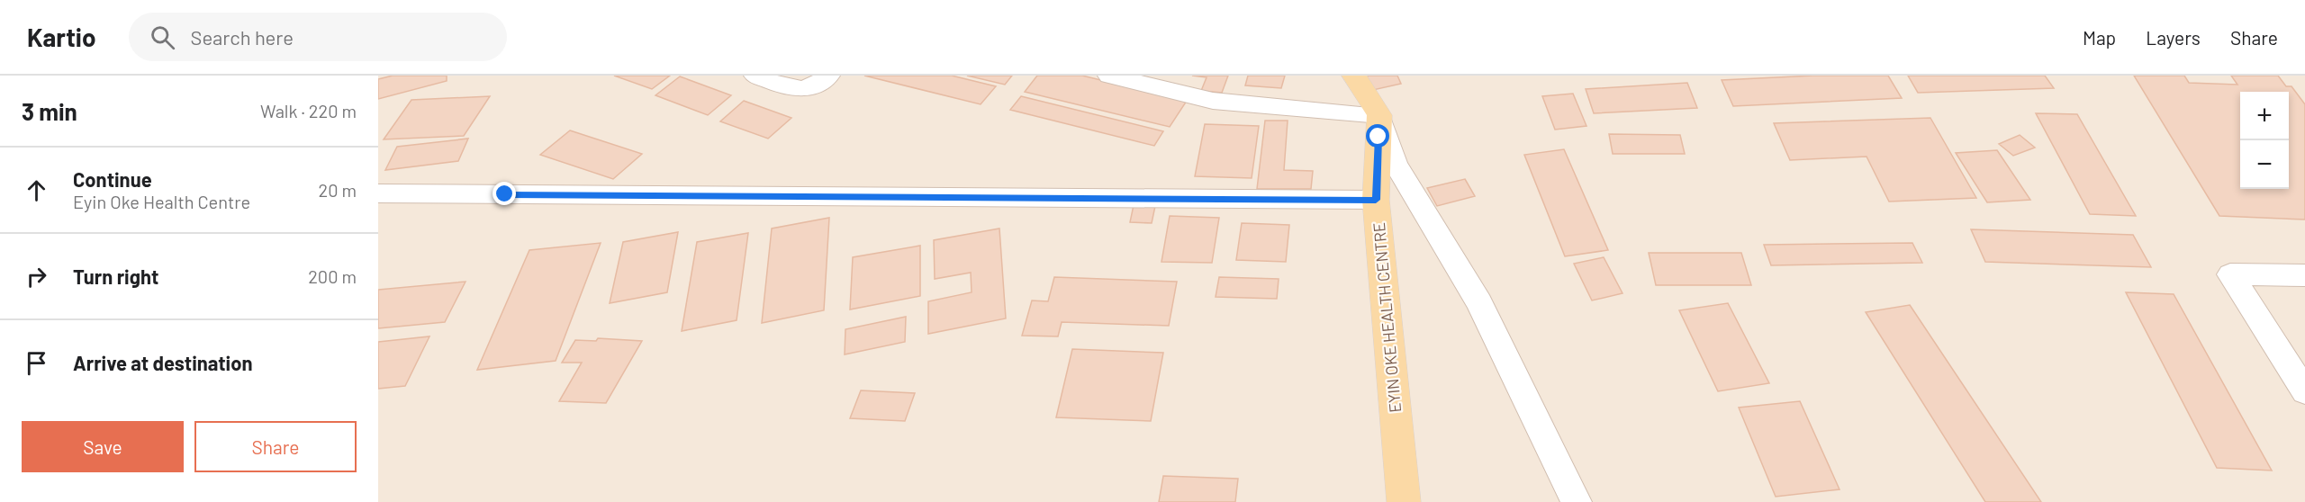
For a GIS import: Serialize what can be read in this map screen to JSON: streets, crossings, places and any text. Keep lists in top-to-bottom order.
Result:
{
  "streets": {
    "main road": ["EYIN OKE HEALTH CENTRE"]
  },
  "page": {
    "header": "Kartio",
    "search": "Search here",
    "nav": ["Map", "Layers", "Share"],
    "heading": ["3 min", "Walk · 220 m"],
    "map_buttons": ["+", "−"],
    "list": [
      ["Continue", "Eyin Oke Health Centre", "20 m"],
      ["Turn right", "200 m"],
      "Arrive at destination"
    ],
    "buttons": ["Save", "Share"]
  }
}
